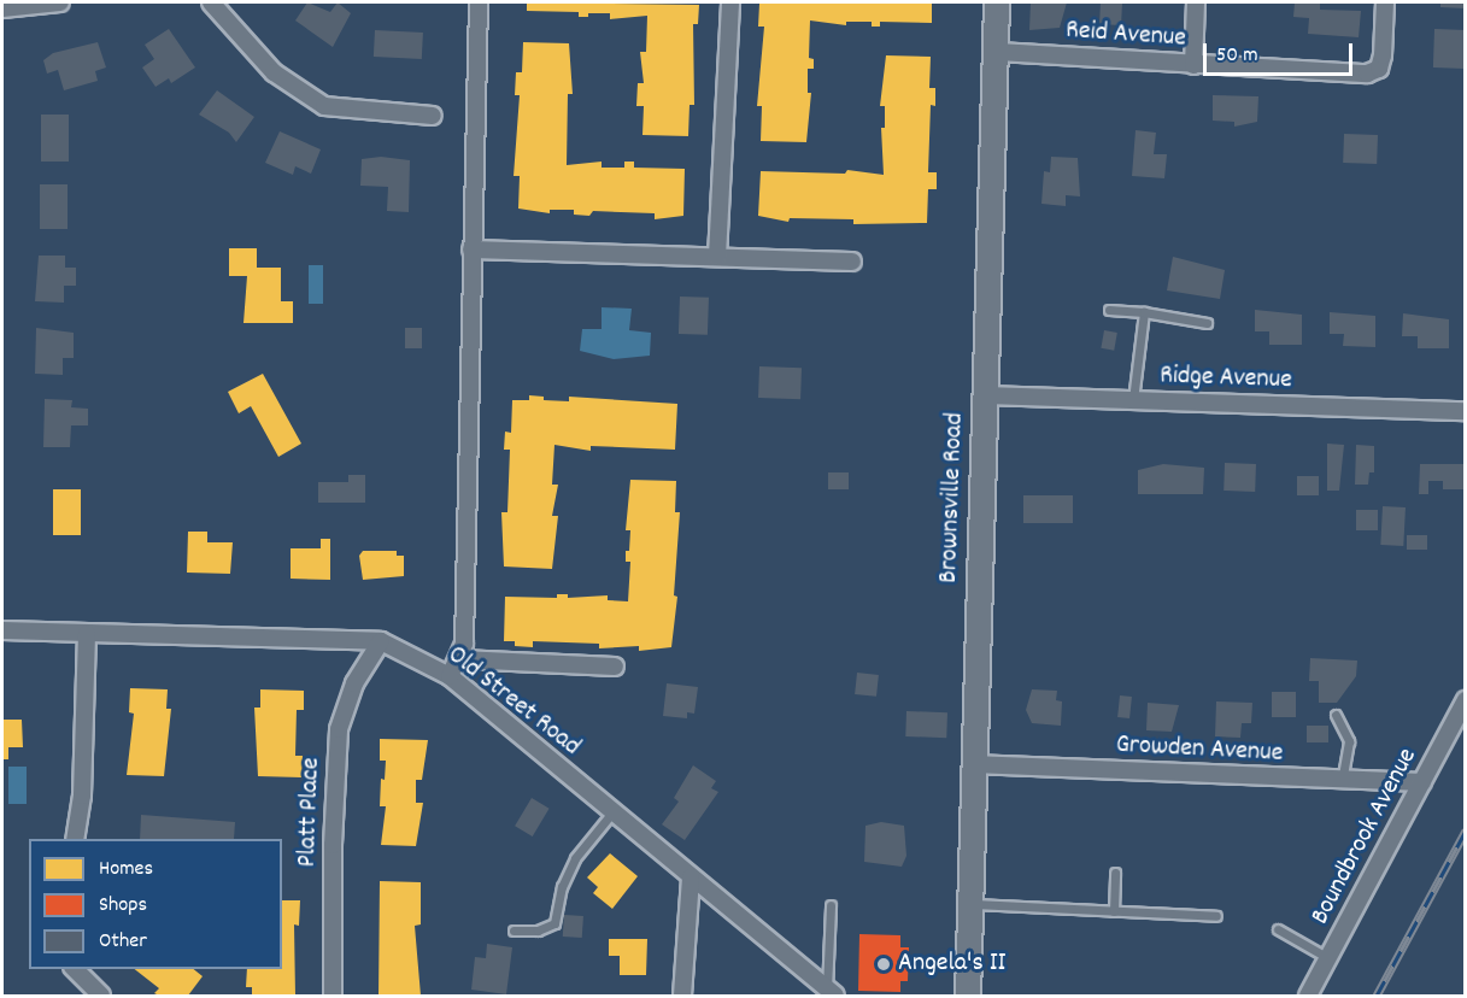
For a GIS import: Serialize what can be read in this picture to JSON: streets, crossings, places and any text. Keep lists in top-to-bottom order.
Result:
{
  "streets": {
    "street": [
      "Reid Avenue",
      "Ridge Avenue",
      "Brownsville Road",
      "Old Street Road",
      "Growden Avenue",
      "Platt Place",
      "Boundbrook Avenue"
    ]
  },
  "crossings": [
    ["Reid Avenue", "Brownsville Road"],
    ["Ridge Avenue", "Brownsville Road"],
    ["Brownsville Road", "Growden Avenue"],
    ["Old Street Road", "Platt Place"],
    ["Growden Avenue", "Boundbrook Avenue"]
  ],
  "places": ["Angela's II"],
  "legend": ["Homes", "Shops", "Other"],
  "scale_bar": "50 m"
}
